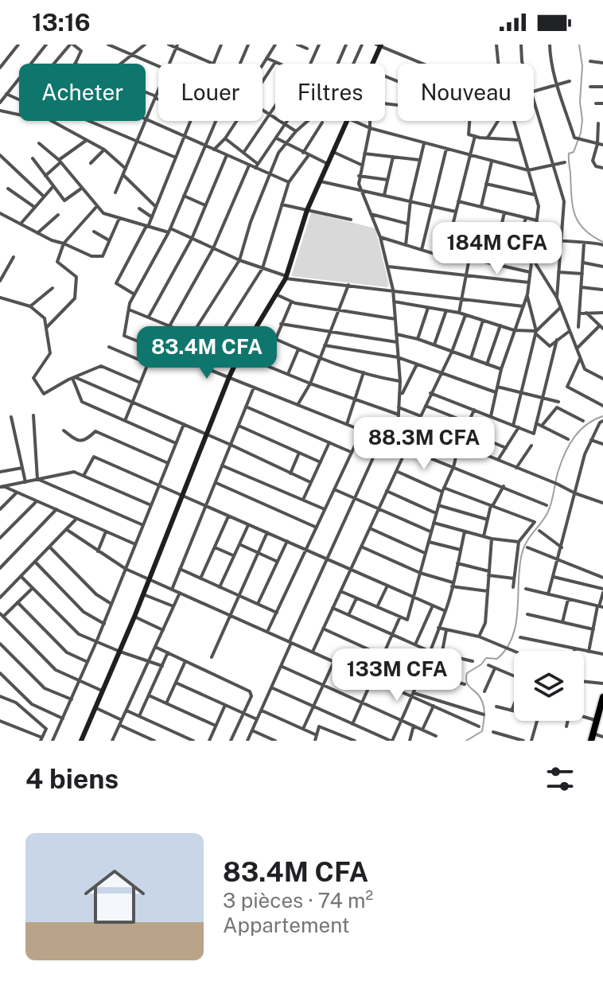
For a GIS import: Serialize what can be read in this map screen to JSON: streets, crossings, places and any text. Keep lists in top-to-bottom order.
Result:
{
  "page": {
    "status": "13:16",
    "chip": [
      "Acheter",
      "Louer",
      "Filtres",
      "Nouveau"
    ],
    "price": [
      "184M CFA",
      "83.4M CFA",
      "88.3M CFA",
      "133M CFA"
    ],
    "heading": "4 biens",
    "list": [
      {
        "name": "83.4M CFA",
        "note": "3 pièces · 74 m² · Appartement"
      }
    ]
  }
}
